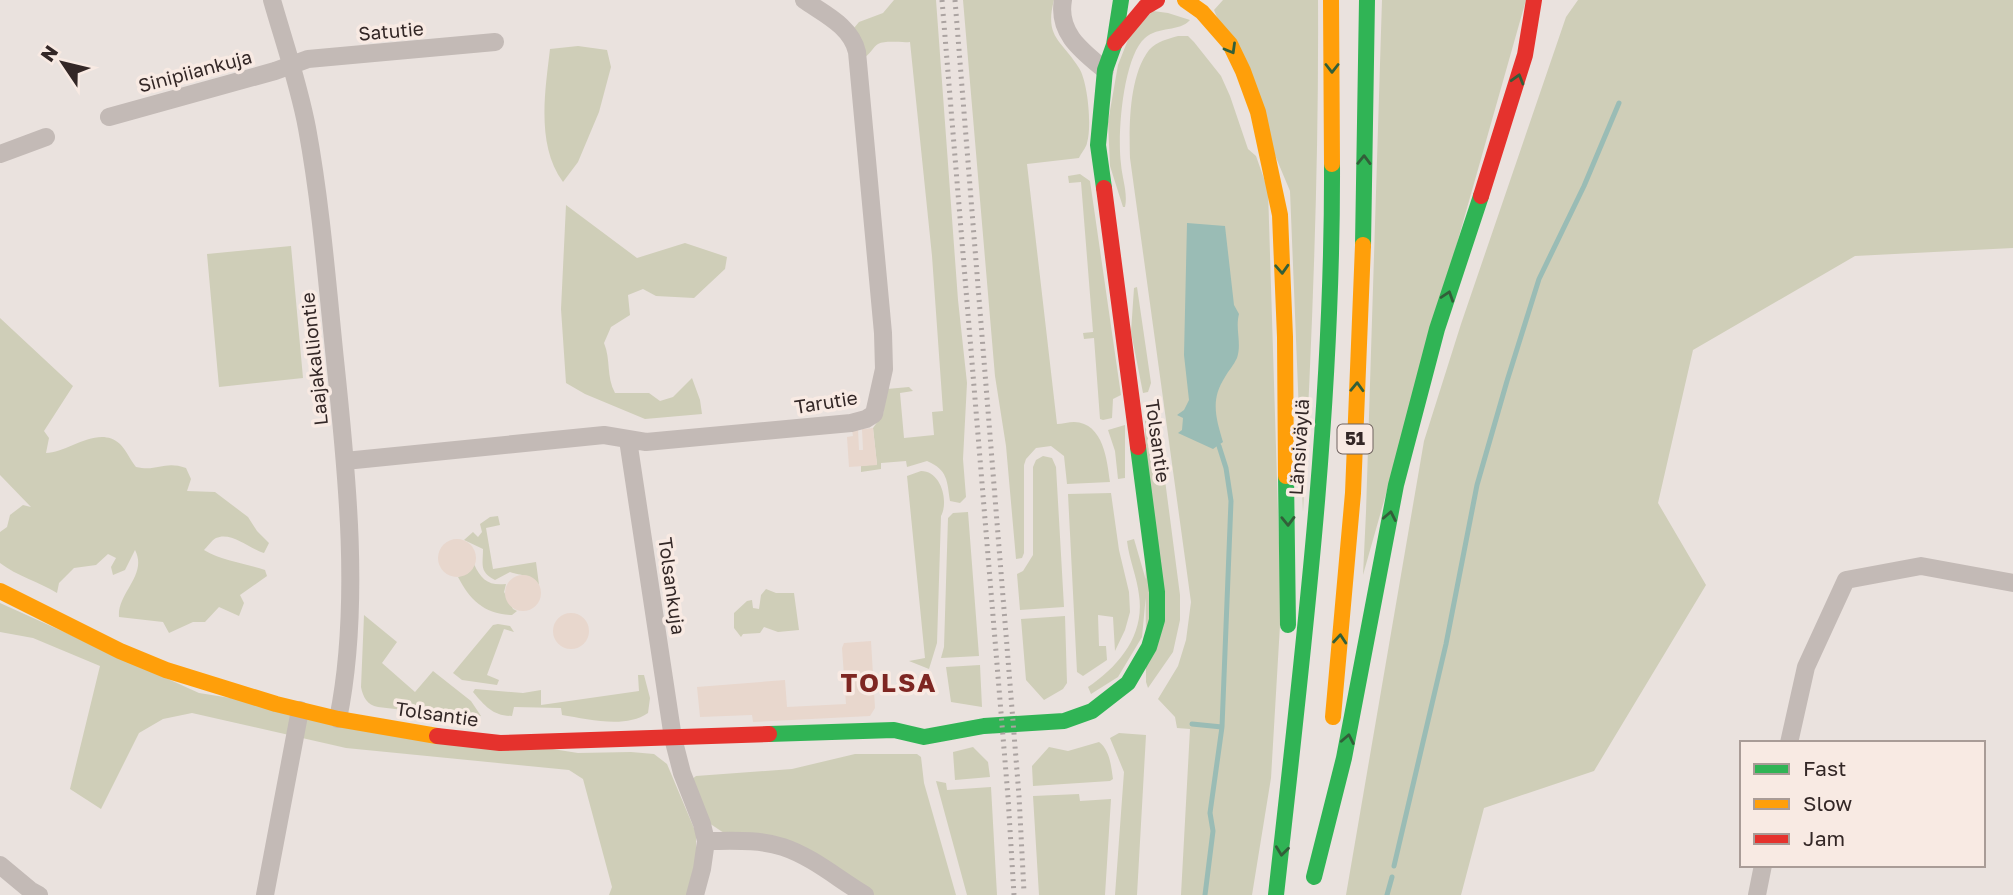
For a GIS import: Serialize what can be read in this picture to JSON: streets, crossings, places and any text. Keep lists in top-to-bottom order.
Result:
{
  "streets": {
    "main road": ["51", "Tolsantie", "Länsiväylä"],
    "street": [
      "Satutie",
      "Sinipiiankuja",
      "Laajakalliontie",
      "Tarutie",
      "Tolsankuja"
    ]
  },
  "crossings": [
    ["Satutie", "Sinipiiankuja"],
    ["Satutie", "Laajakalliontie"],
    ["Sinipiiankuja", "Laajakalliontie"],
    ["Laajakalliontie", "Tarutie"],
    ["Laajakalliontie", "Tolsantie"],
    ["Tarutie", "Tolsankuja"],
    ["Tolsantie", "Tolsankuja"]
  ],
  "districts": ["TOLSA"],
  "legend": ["Fast", "Slow", "Jam"],
  "north": "top left"
}
